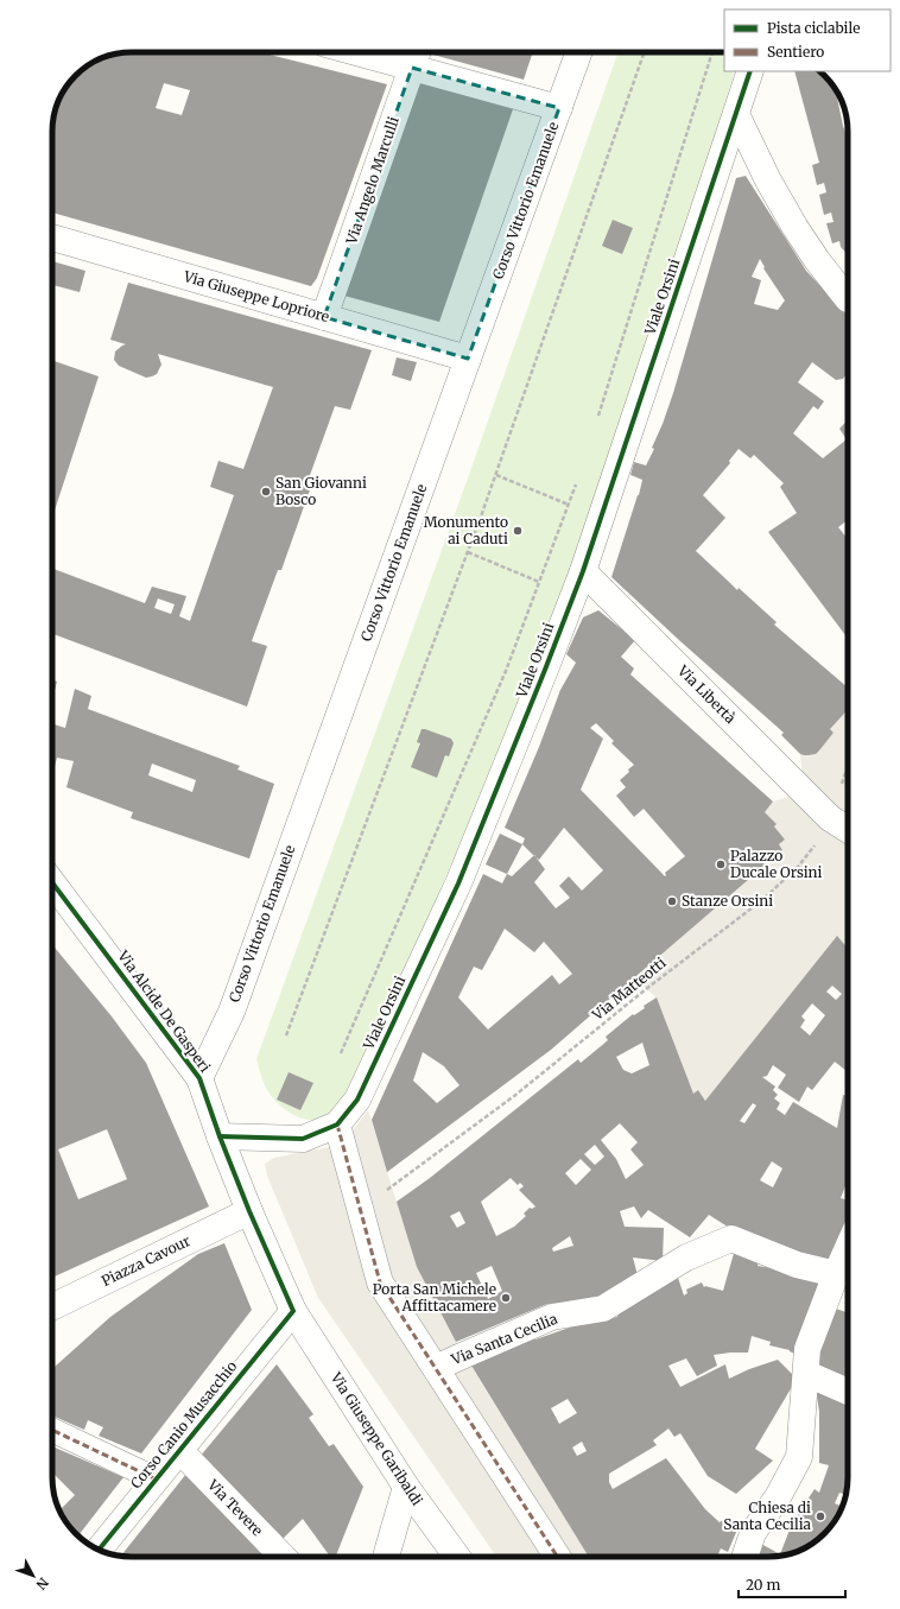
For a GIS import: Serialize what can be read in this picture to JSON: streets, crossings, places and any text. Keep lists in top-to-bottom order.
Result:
{
  "streets": {
    "street": [
      "Via Angelo Marculli",
      "Corso Vittorio Emanuele",
      "Via Giuseppe Lopriore",
      "Viale Orsini",
      "Via Libertà",
      "Via Alcide De Gasperi",
      "Piazza Cavour",
      "Via Santa Cecilia",
      "Corso Canio Musacchio",
      "Via Giuseppe Garibaldi",
      "Via Tevere"
    ],
    "path": ["Via Matteotti"]
  },
  "crossings": [
    ["Via Angelo Marculli", "Via Giuseppe Lopriore"],
    ["Corso Vittorio Emanuele", "Via Giuseppe Lopriore"],
    ["Corso Vittorio Emanuele", "Via Alcide De Gasperi"],
    ["Viale Orsini", "Via Libertà"],
    ["Viale Orsini", "Via Alcide De Gasperi"],
    ["Via Libertà", "Via Matteotti"],
    ["Via Alcide De Gasperi", "Piazza Cavour"],
    ["Via Alcide De Gasperi", "Corso Canio Musacchio"],
    ["Via Alcide De Gasperi", "Via Giuseppe Garibaldi"],
    ["Corso Canio Musacchio", "Via Giuseppe Garibaldi"],
    ["Corso Canio Musacchio", "Via Tevere"]
  ],
  "places": [
    "San Giovanni Bosco",
    "Monumento ai Caduti",
    "Palazzo Ducale Orsini",
    "Stanze Orsini",
    "Porta San Michele Affittacamere",
    "Chiesa di Santa Cecilia"
  ],
  "legend": ["Pista ciclabile", "Sentiero"],
  "scale_bar": "20 m",
  "north": "bottom right"
}
